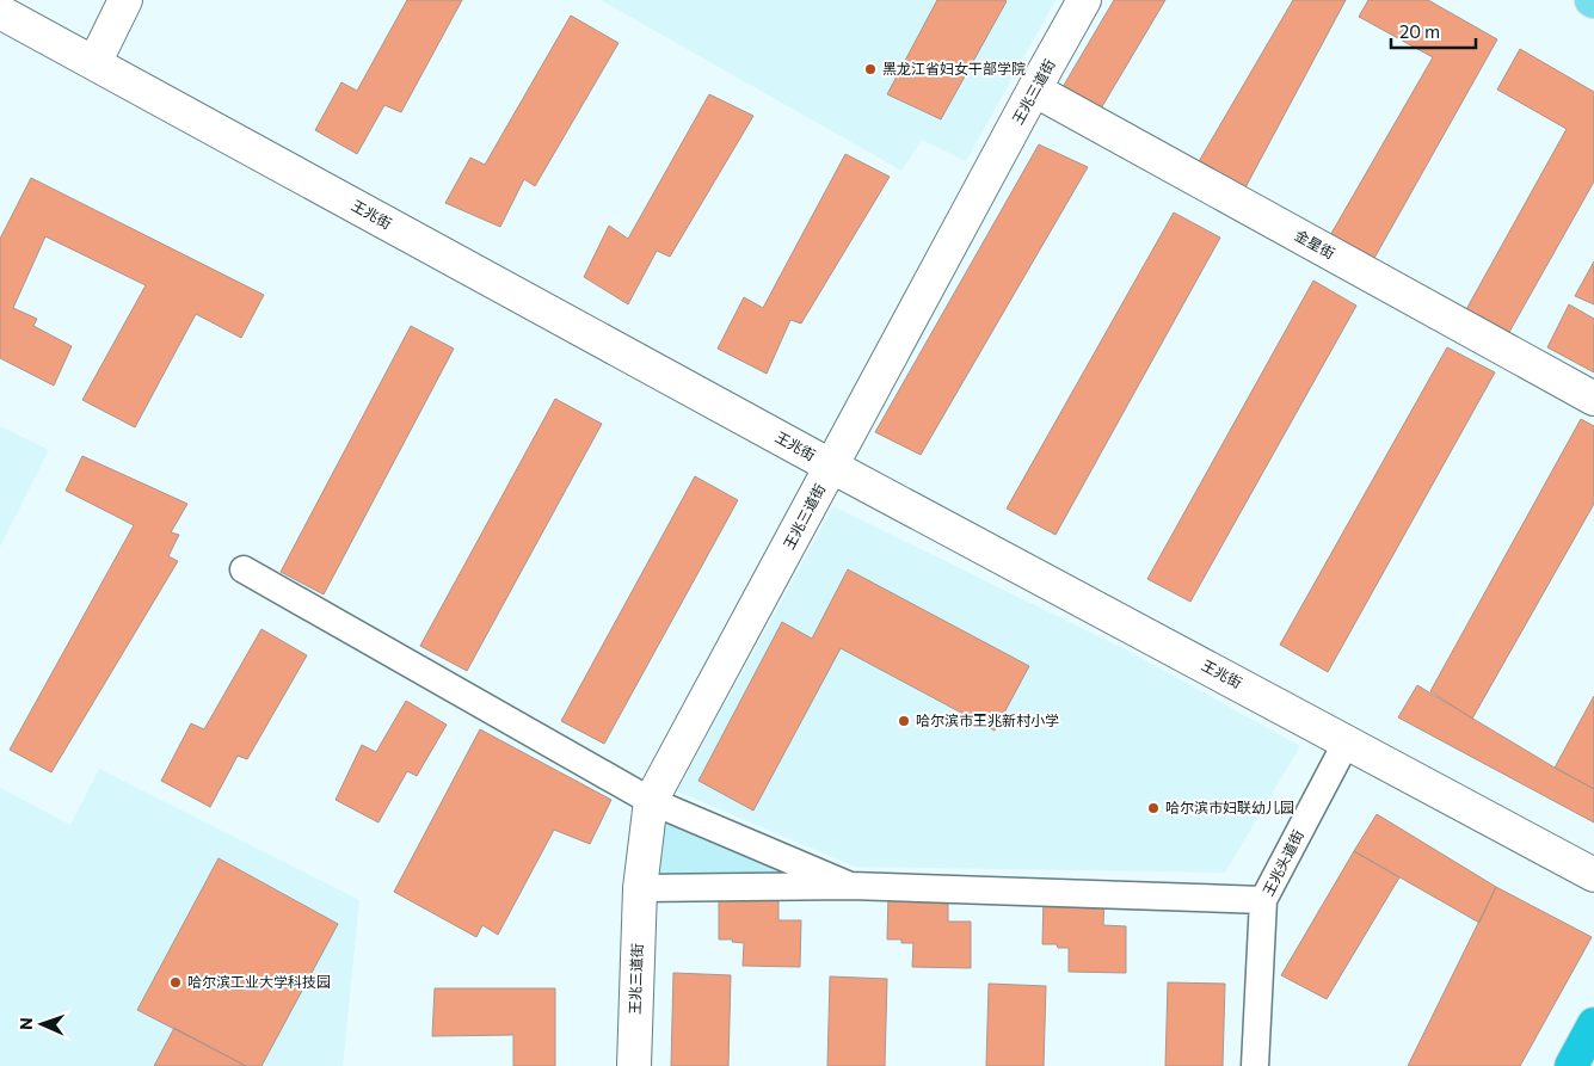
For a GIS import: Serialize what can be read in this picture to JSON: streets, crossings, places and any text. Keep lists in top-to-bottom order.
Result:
{
  "streets": {
    "street": [
      "王兆三道街",
      "王兆街",
      "金星街",
      "王兆头道街"
    ]
  },
  "crossings": [
    ["王兆三道街", "王兆街"],
    ["王兆三道街", "金星街"],
    ["王兆街", "王兆头道街"]
  ],
  "places": [
    "黑龙江省妇女干部学院",
    "哈尔滨市王兆新村小学",
    "哈尔滨市妇联幼儿园",
    "哈尔滨工业大学科技园"
  ],
  "scale_bar": "20 m",
  "north": "left"
}
